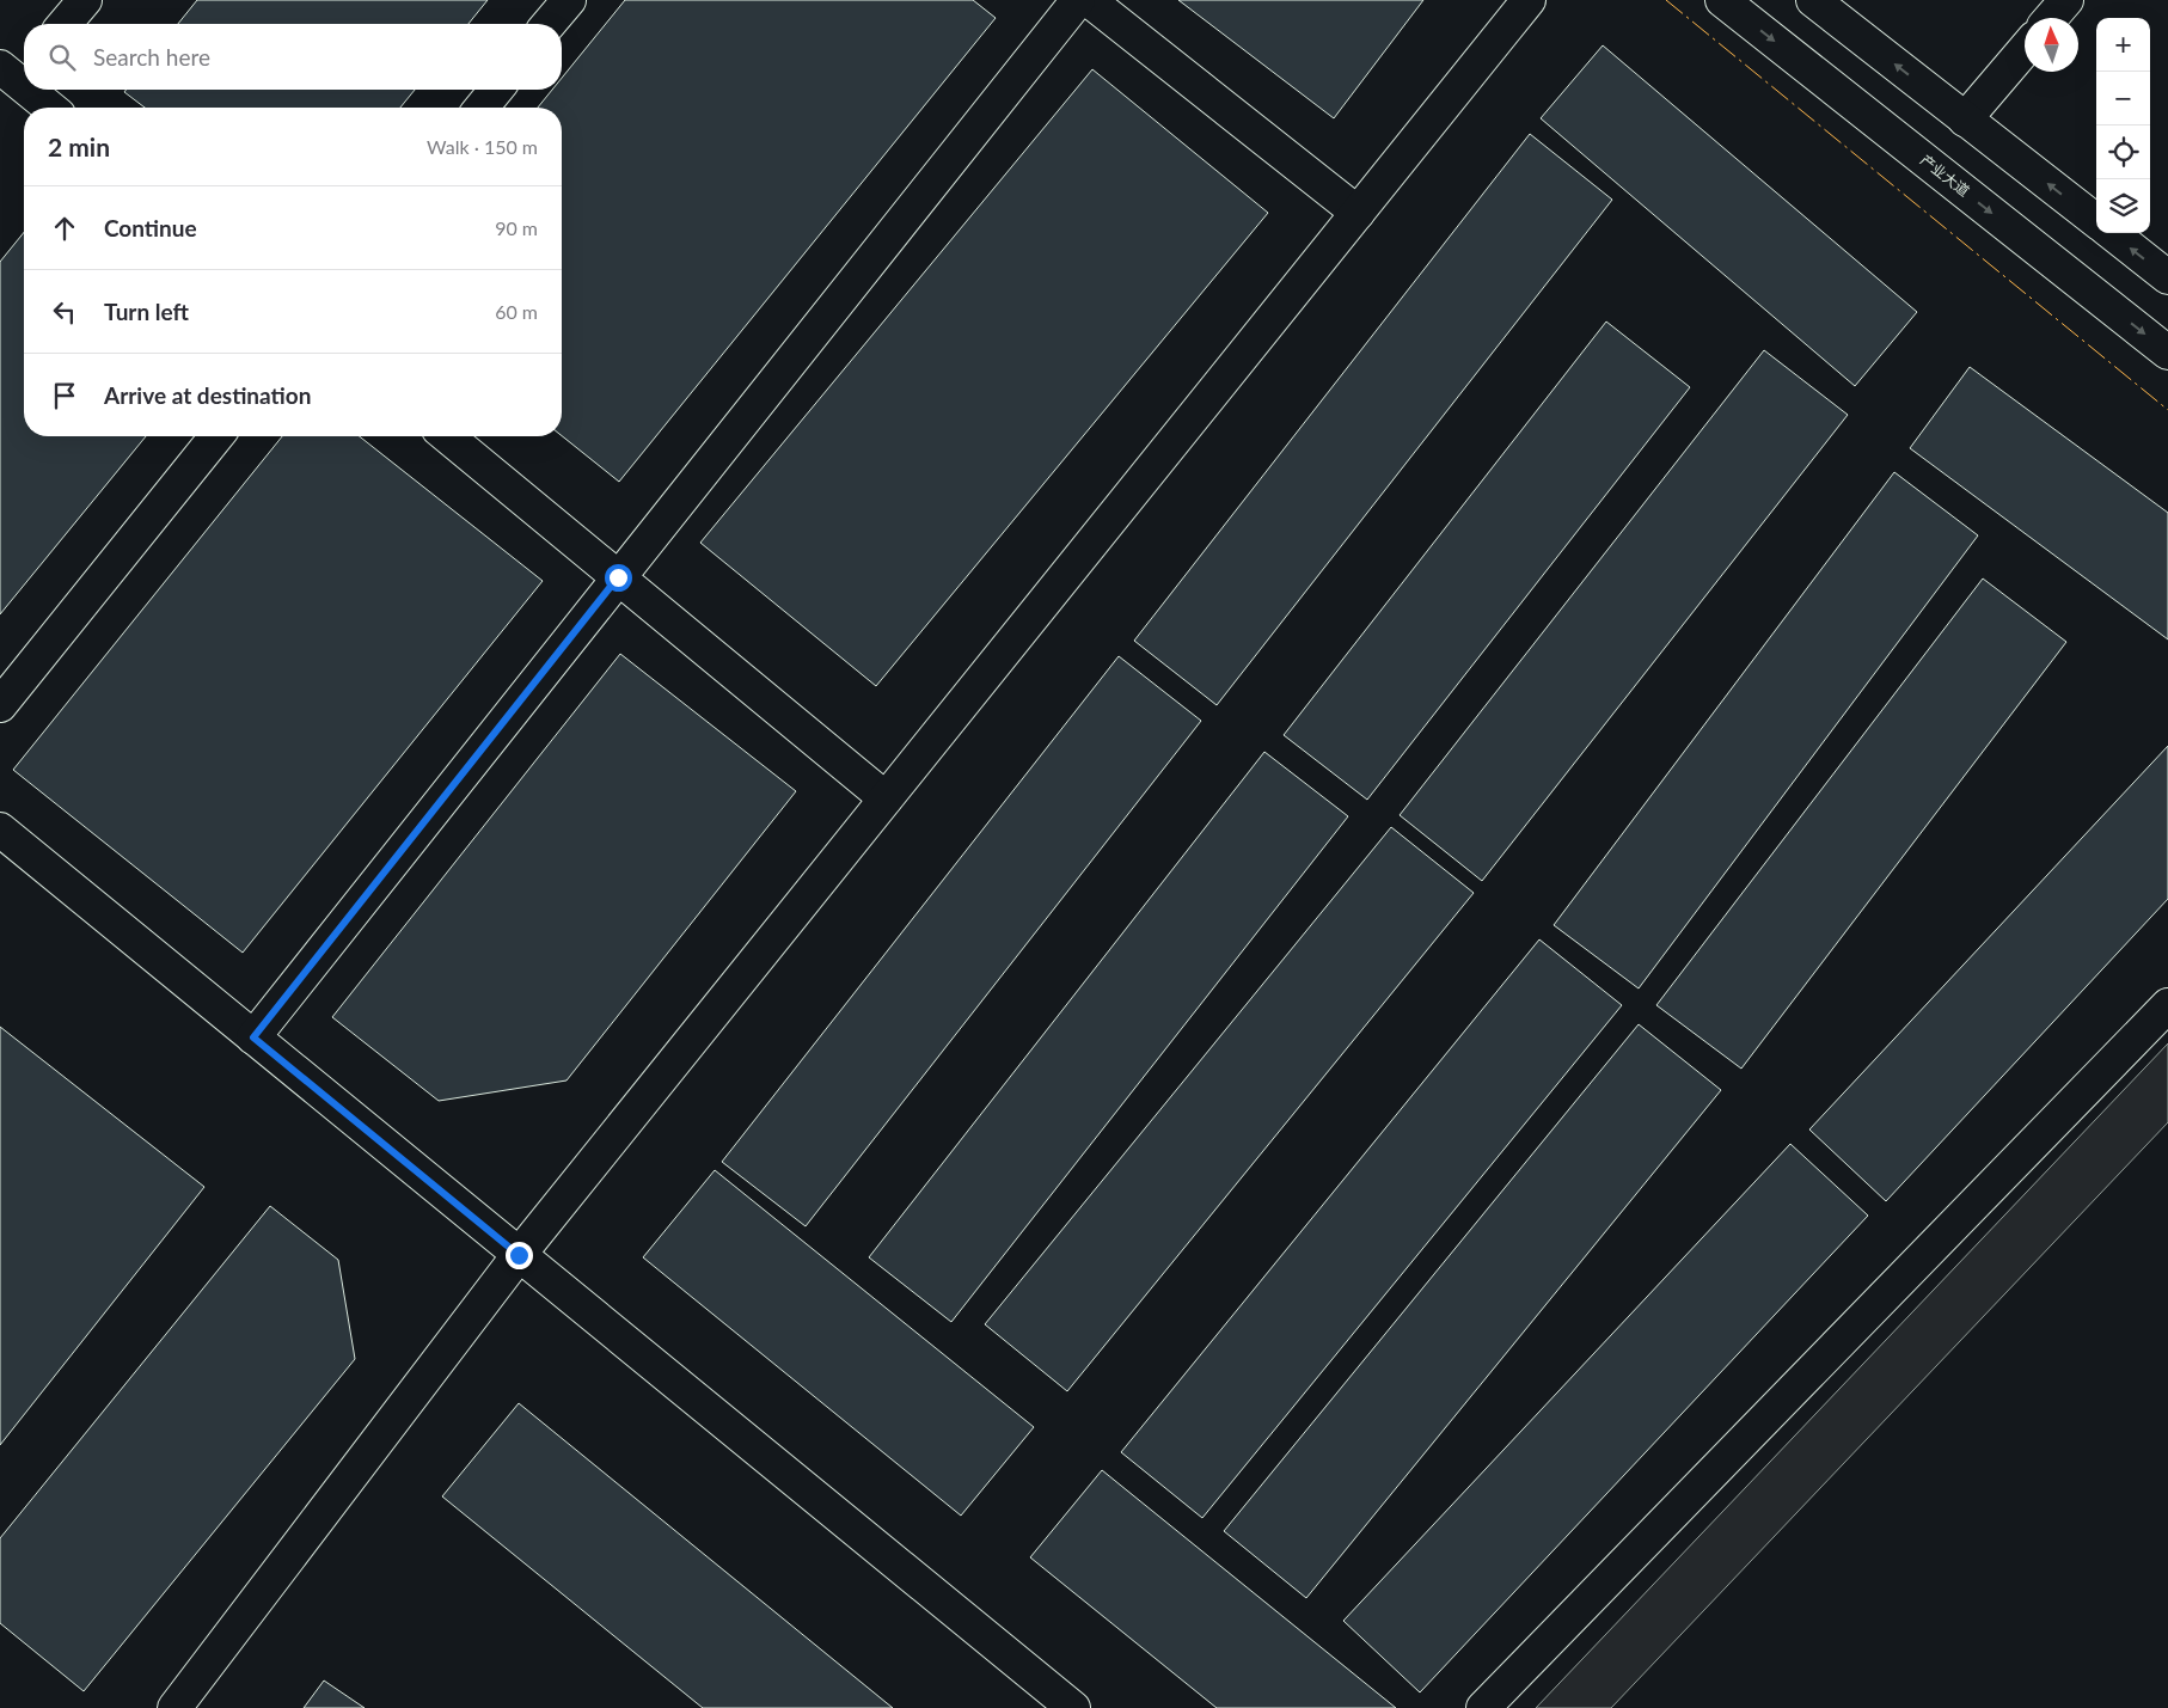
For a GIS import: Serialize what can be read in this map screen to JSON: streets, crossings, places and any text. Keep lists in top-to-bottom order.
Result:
{
  "streets": {
    "street": ["产业大道"]
  },
  "north": "top",
  "page": {
    "map_buttons": ["+", "−"],
    "search": "Search here",
    "heading": ["2 min", "Walk · 150 m"],
    "list": [
      ["Continue", "90 m"],
      ["Turn left", "60 m"],
      "Arrive at destination"
    ]
  }
}
